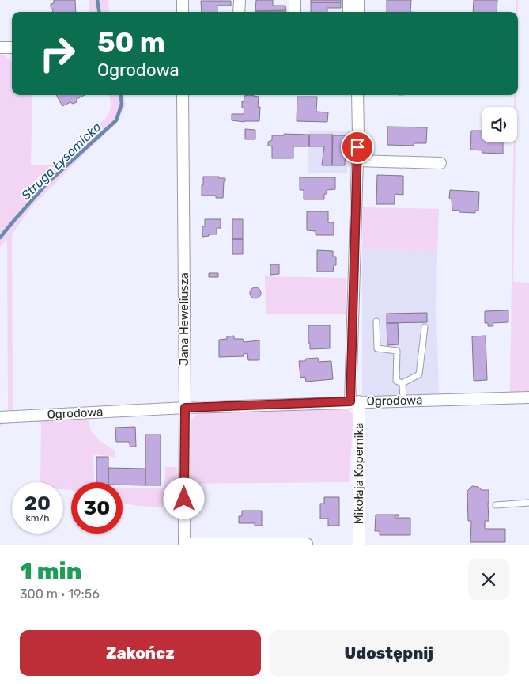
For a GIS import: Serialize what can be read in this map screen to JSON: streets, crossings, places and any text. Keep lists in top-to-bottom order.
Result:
{
  "streets": {
    "street": ["Jana Heweliusza", "Ogrodowa", "Mikołaja Kopernika"]
  },
  "crossings": [
    ["Jana Heweliusza", "Ogrodowa"],
    ["Ogrodowa", "Mikołaja Kopernika"]
  ],
  "water": ["Struga Łysomicka"],
  "page": {
    "turn": ["50 m", "Ogrodowa"],
    "speed": "20 km/h",
    "limit": "30",
    "heading": ["1 min", "300 m · 19:56"],
    "buttons": ["Zakończ", "Udostępnij"]
  }
}
